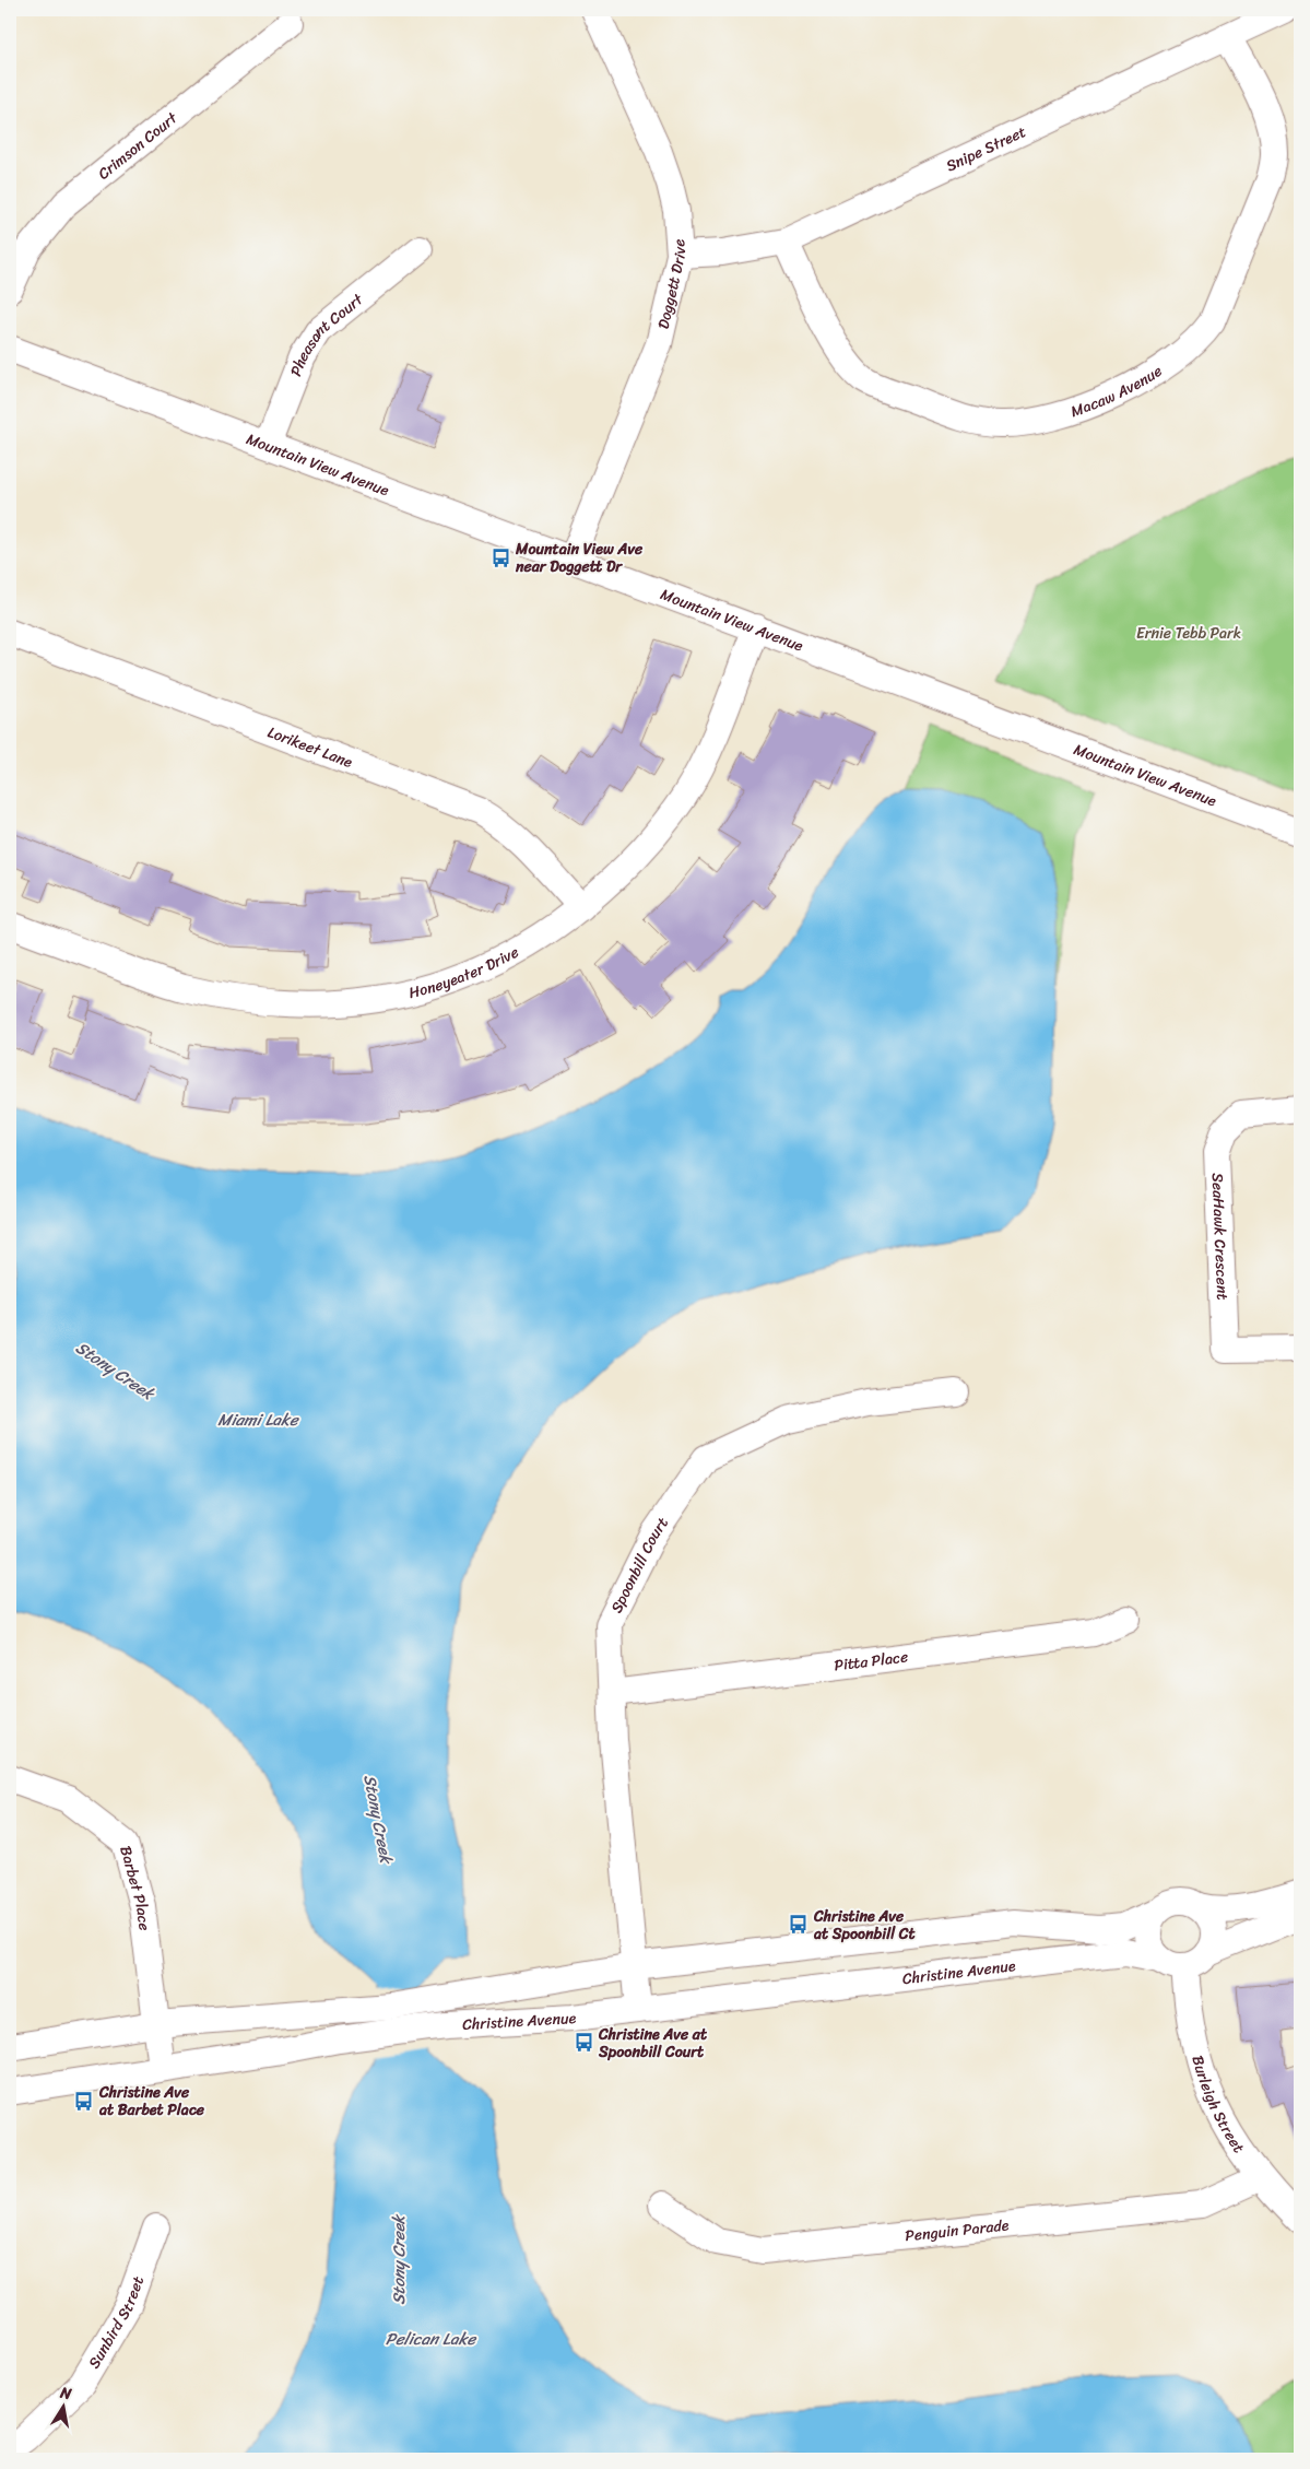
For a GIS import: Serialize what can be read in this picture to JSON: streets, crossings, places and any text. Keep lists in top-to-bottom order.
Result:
{
  "streets": {
    "street": [
      "Crimson Court",
      "Snipe Street",
      "Doggett Drive",
      "Pheasant Court",
      "Macaw Avenue",
      "Mountain View Avenue",
      "Lorikeet Lane",
      "Honeyeater Drive",
      "SeaHawk Crescent",
      "Spoonbill Court",
      "Pitta Place",
      "Barbet Place",
      "Christine Avenue",
      "Burleigh Street",
      "Penguin Parade",
      "Sunbird Street"
    ]
  },
  "crossings": [
    ["Snipe Street", "Doggett Drive"],
    ["Snipe Street", "Macaw Avenue"],
    ["Doggett Drive", "Mountain View Avenue"],
    ["Pheasant Court", "Mountain View Avenue"],
    ["Mountain View Avenue", "Honeyeater Drive"],
    ["Lorikeet Lane", "Honeyeater Drive"],
    ["Spoonbill Court", "Pitta Place"],
    ["Spoonbill Court", "Christine Avenue"],
    ["Barbet Place", "Christine Avenue"],
    ["Christine Avenue", "Burleigh Street"],
    ["Burleigh Street", "Penguin Parade"]
  ],
  "water": ["Stony Creek", "Miami Lake", "Pelican Lake"],
  "parks": ["Ernie Tebb Park"],
  "places": {
    "bus stop": [
      "Mountain View Ave near Doggett Dr",
      "Christine Ave at Spoonbill Ct",
      "Christine Ave at Spoonbill Court",
      "Christine Ave at Barbet Place"
    ]
  },
  "north": "top"
}
